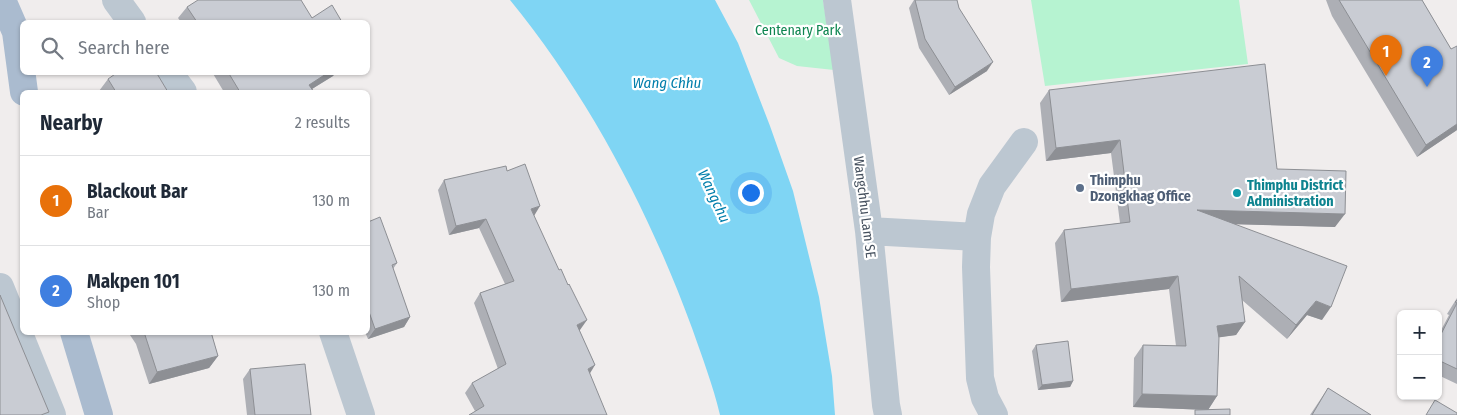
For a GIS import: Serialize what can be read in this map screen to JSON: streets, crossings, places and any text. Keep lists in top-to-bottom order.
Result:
{
  "streets": {
    "street": ["Wangchhu Lam SE"]
  },
  "water": ["Wang Chhu", "Wangchu"],
  "parks": ["Centenary Park"],
  "places": ["Thimphu Dzongkhag Office", "Thimphu District Administration"],
  "page": {
    "search": "Search here",
    "pins": ["1", "2"],
    "heading": ["Nearby", "2 results"],
    "list": [
      {
        "mark": "1",
        "name": "Blackout Bar",
        "note": "Bar",
        "value": "130 m"
      },
      {
        "mark": "2",
        "name": "Makpen 101",
        "note": "Shop",
        "value": "130 m"
      }
    ],
    "map_buttons": ["+", "−"]
  }
}
